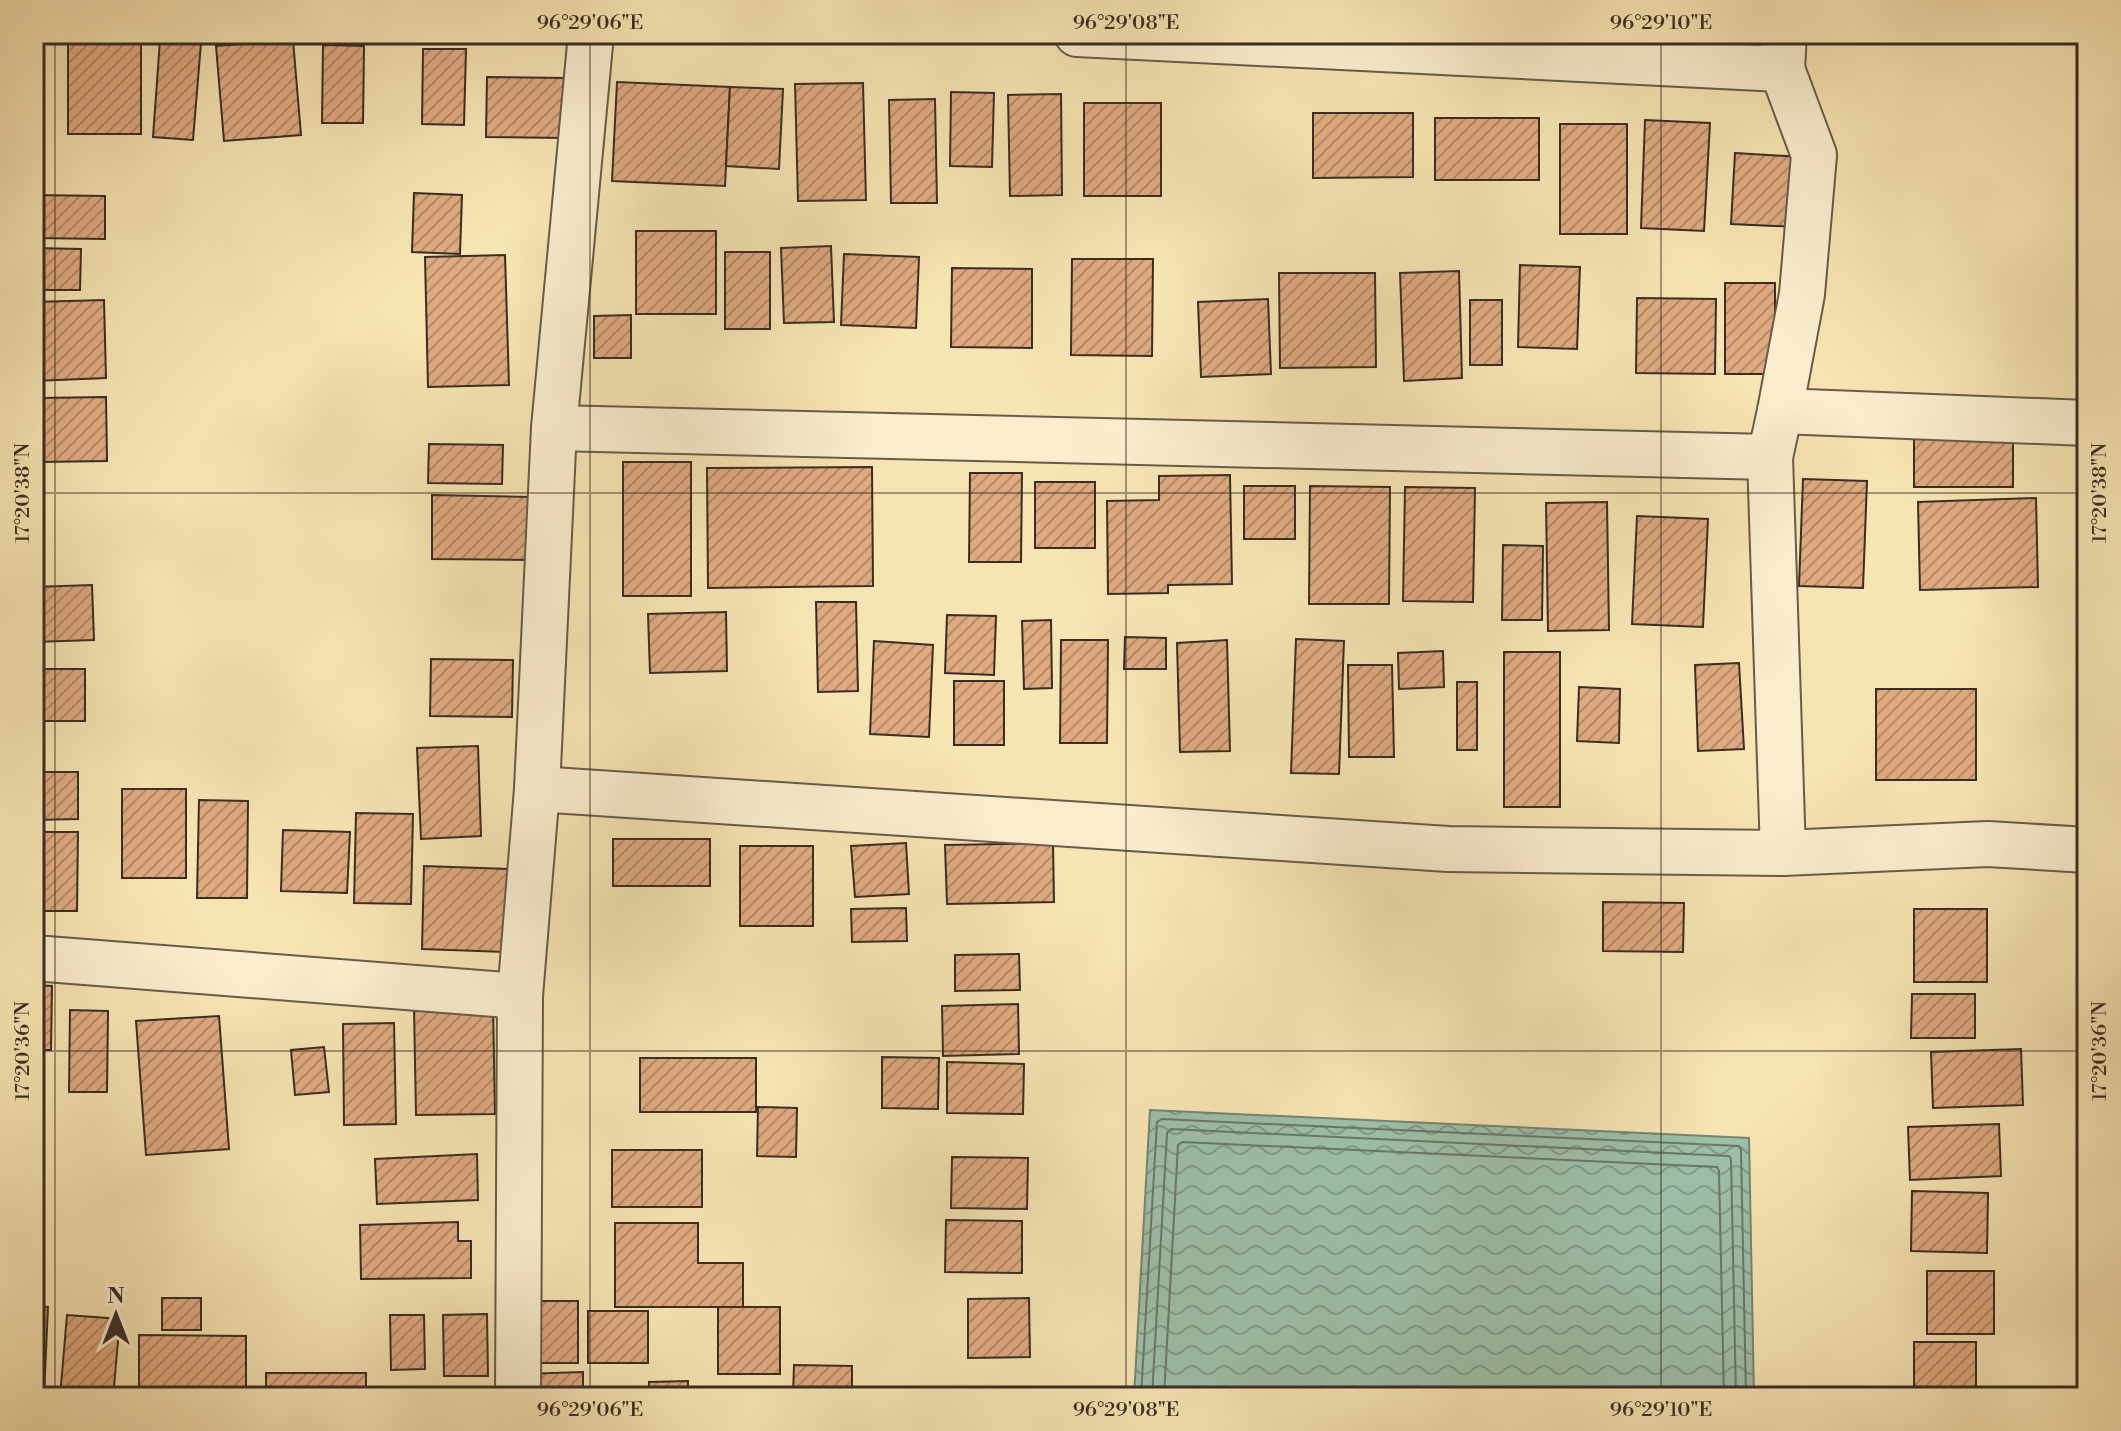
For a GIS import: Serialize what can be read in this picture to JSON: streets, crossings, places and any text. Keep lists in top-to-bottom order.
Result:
{
  "north": "top",
  "coordinates": [
    "96°29'06\"E",
    "96°29'08\"E",
    "96°29'10\"E",
    "17°20'38\"N",
    "17°20'36\"N"
  ]
}
